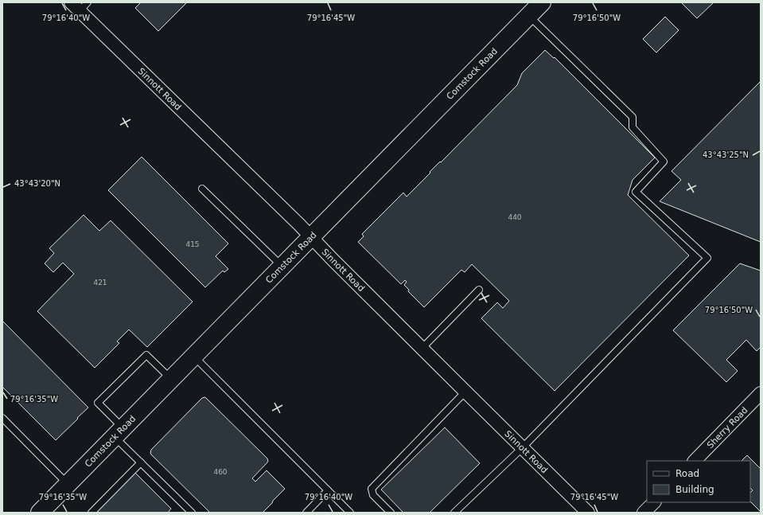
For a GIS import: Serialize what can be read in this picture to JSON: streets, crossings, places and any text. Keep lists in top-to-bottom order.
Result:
{
  "streets": {
    "street": ["Comstock Road", "Sinnott Road", "Sherry Road"]
  },
  "crossings": [
    ["Comstock Road", "Sinnott Road"]
  ],
  "house_numbers": [
    "440",
    "415",
    "421",
    "460"
  ],
  "legend": ["Road", "Building"],
  "coordinates": [
    "79°16'45\"W",
    "79°16'50\"W",
    "79°16'40\"W",
    "43°43'25\"N",
    "43°43'20\"N",
    "79°16'35\"W"
  ]
}
